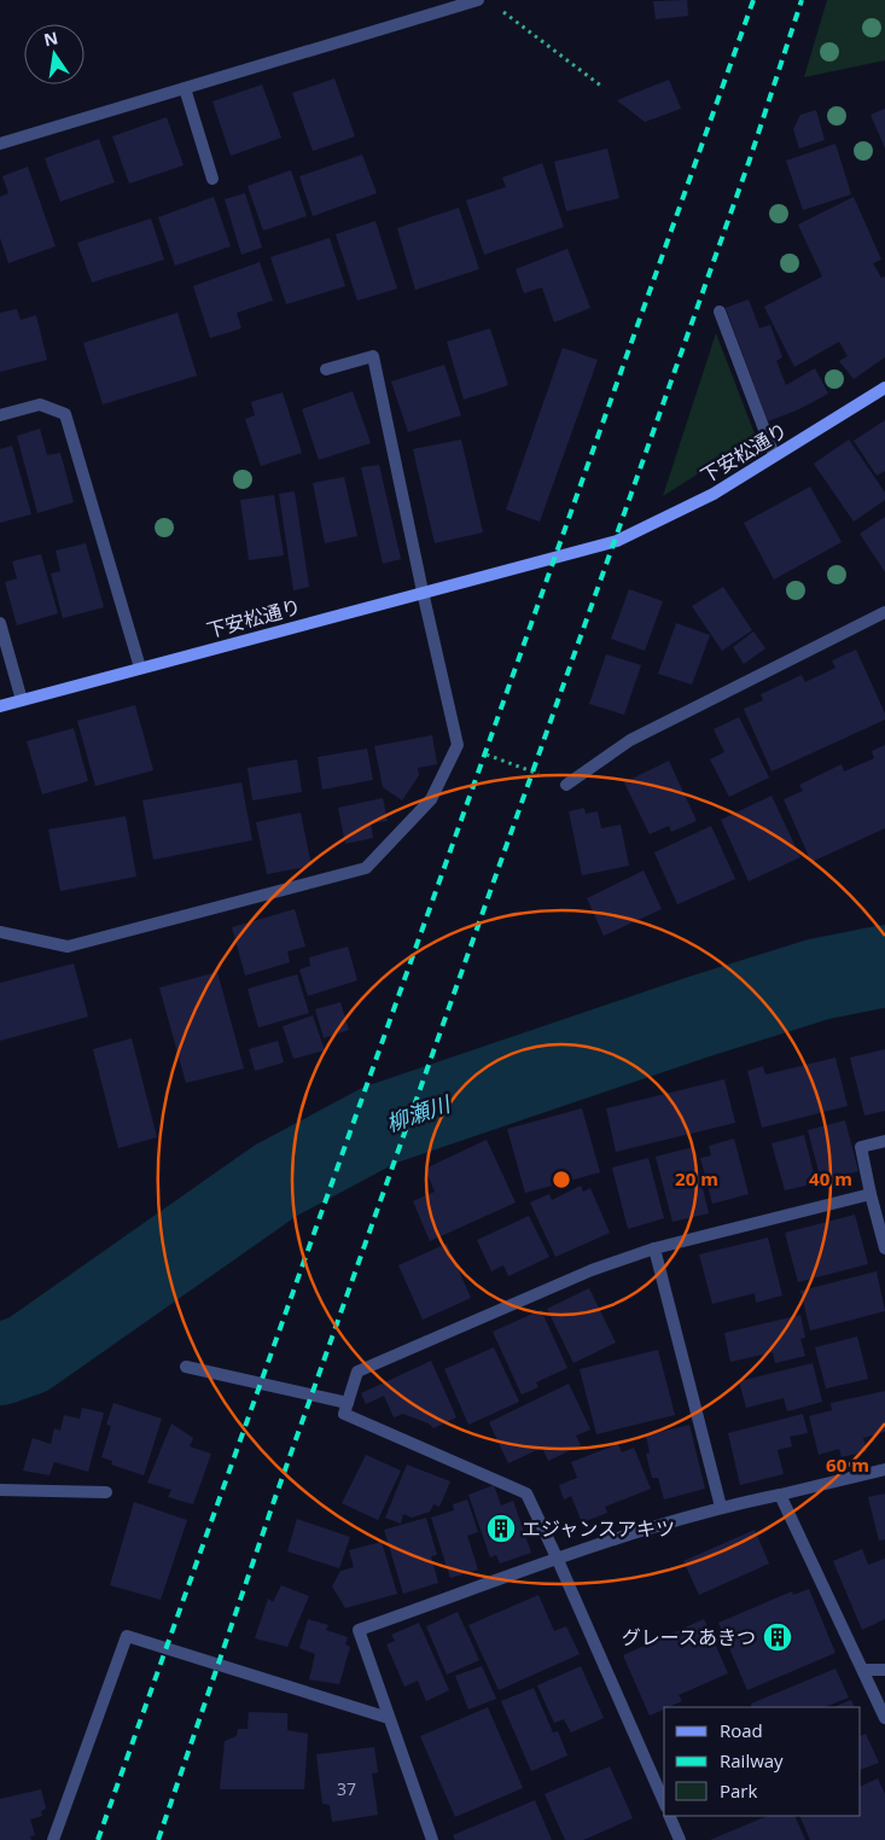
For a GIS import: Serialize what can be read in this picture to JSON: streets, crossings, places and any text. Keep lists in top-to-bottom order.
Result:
{
  "streets": {
    "street": ["下安松通り"]
  },
  "water": ["柳瀬川"],
  "places": {
    "building": ["エジャンスアキツ", "グレースあきつ"]
  },
  "house_numbers": ["37"],
  "legend": ["Road", "Railway", "Park"],
  "north": "top",
  "rings": ["20 m", "40 m", "60 m"]
}
